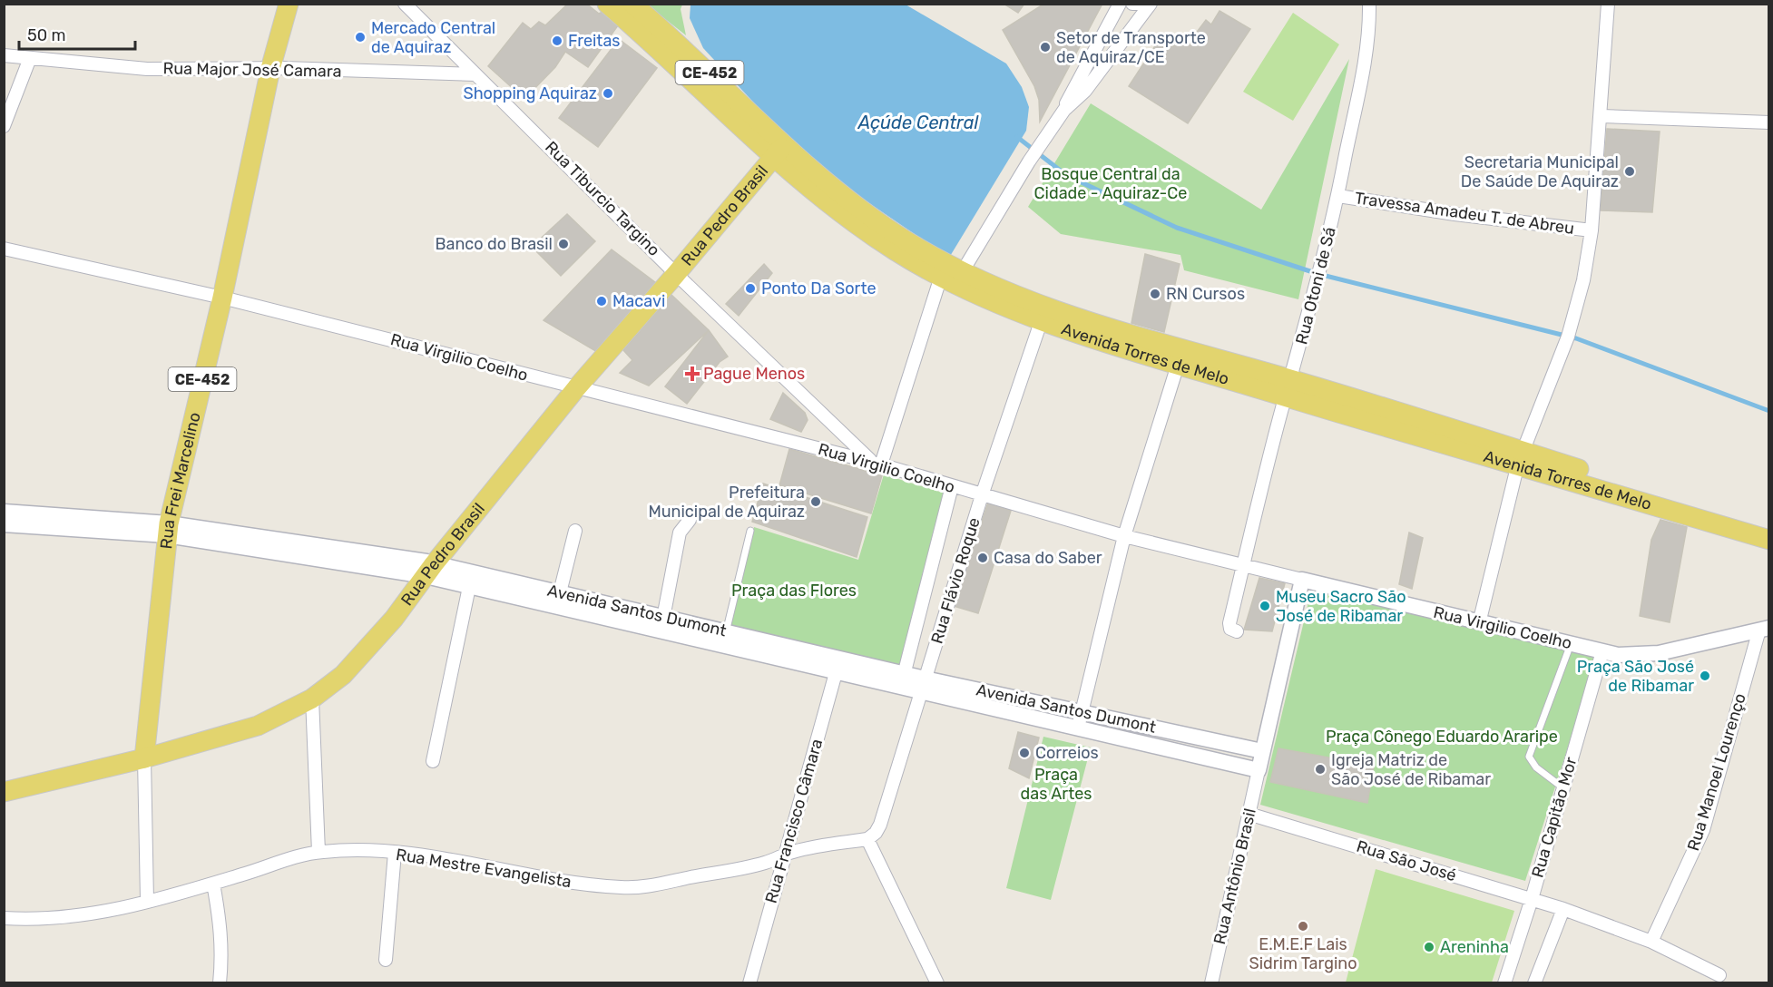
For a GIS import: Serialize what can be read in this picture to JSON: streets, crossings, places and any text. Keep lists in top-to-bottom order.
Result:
{
  "streets": {
    "main road": [
      "CE-452",
      "Rua Pedro Brasil",
      "Avenida Torres de Melo",
      "Rua Frei Marcelino"
    ],
    "street": [
      "Rua Major José Camara",
      "Rua Tiburcio Targino",
      "Travessa Amadeu T. de Abreu",
      "Rua Otoni de Sá",
      "Rua Virgilio Coelho",
      "Rua Flávio Roque",
      "Avenida Santos Dumont",
      "Rua Manoel Lourenço",
      "Rua Capitão Mor",
      "Rua Francisco Câmara",
      "Rua São José",
      "Rua Mestre Evangelista",
      "Rua Antônio Brasil"
    ]
  },
  "crossings": [
    ["Rua Major José Camara", "Rua Tiburcio Targino"],
    ["Rua Major José Camara", "Rua Frei Marcelino"],
    ["Rua Tiburcio Targino", "Rua Pedro Brasil"],
    ["Rua Tiburcio Targino", "Rua Virgilio Coelho"],
    ["Travessa Amadeu T. de Abreu", "Rua Otoni de Sá"],
    ["Rua Pedro Brasil", "Avenida Torres de Melo"],
    ["Rua Pedro Brasil", "Rua Virgilio Coelho"],
    ["Rua Pedro Brasil", "Rua Frei Marcelino"],
    ["Rua Pedro Brasil", "Avenida Santos Dumont"],
    ["Rua Otoni de Sá", "Avenida Torres de Melo"],
    ["Rua Otoni de Sá", "Rua Virgilio Coelho"],
    ["Avenida Torres de Melo", "Rua Flávio Roque"],
    ["Rua Virgilio Coelho", "Rua Frei Marcelino"],
    ["Rua Virgilio Coelho", "Rua Flávio Roque"],
    ["Rua Virgilio Coelho", "Rua Manoel Lourenço"],
    ["Rua Virgilio Coelho", "Rua Capitão Mor"],
    ["Rua Frei Marcelino", "Avenida Santos Dumont"],
    ["Rua Frei Marcelino", "Rua Mestre Evangelista"],
    ["Rua Flávio Roque", "Avenida Santos Dumont"],
    ["Rua Flávio Roque", "Rua Mestre Evangelista"],
    ["Avenida Santos Dumont", "Rua Francisco Câmara"],
    ["Avenida Santos Dumont", "Rua Antônio Brasil"],
    ["Rua Manoel Lourenço", "Rua São José"],
    ["Rua Capitão Mor", "Rua São José"],
    ["Rua Francisco Câmara", "Rua Mestre Evangelista"],
    ["Rua São José", "Rua Antônio Brasil"]
  ],
  "water": ["Açúde Central"],
  "parks": [
    "Bosque Central da Cidade - Aquiraz-Ce",
    "Praça das Flores",
    "Praça Cônego Eduardo Araripe",
    "Praça das Artes"
  ],
  "places": {
    "other": [
      "Mercado Central de Aquiraz",
      "Freitas",
      "Setor de Transporte de Aquiraz/CE",
      "Shopping Aquiraz",
      "Secretaria Municipal De Saúde De Aquiraz",
      "Banco do Brasil",
      "Ponto Da Sorte",
      "RN Cursos",
      "Macavi",
      "Prefeitura Municipal de Aquiraz",
      "Casa do Saber",
      "Museu Sacro São José de Ribamar",
      "Praça São José de Ribamar",
      "Correios",
      "Igreja Matriz de São José de Ribamar",
      "E.M.E.F Lais Sidrim Targino",
      "Areninha"
    ],
    "health": ["Pague Menos"]
  },
  "scale_bar": "50 m"
}
